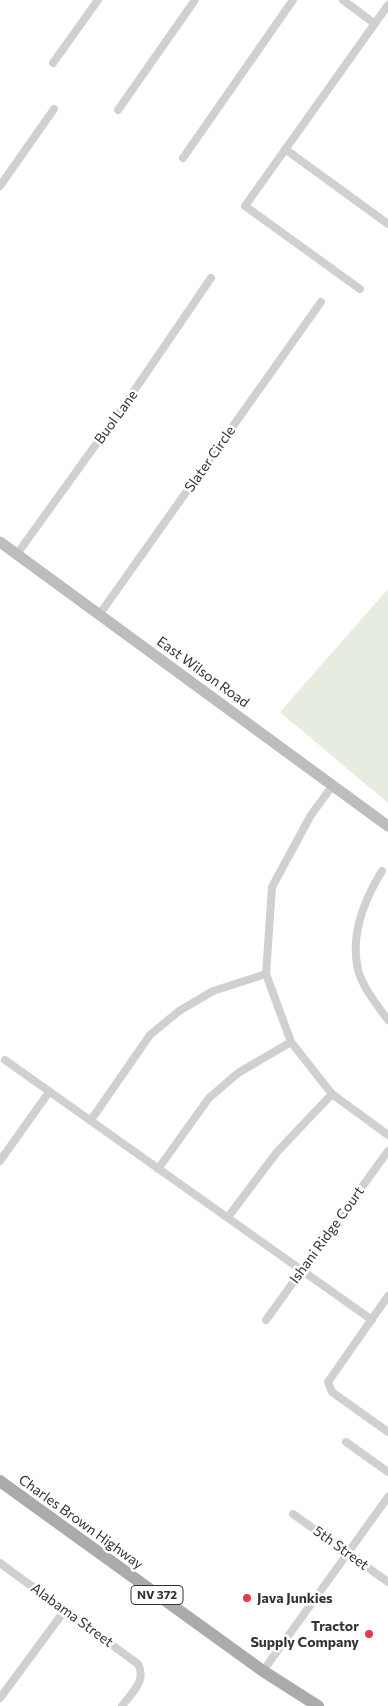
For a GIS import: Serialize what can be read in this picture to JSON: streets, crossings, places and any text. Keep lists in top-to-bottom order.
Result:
{
  "streets": {
    "main road": ["Charles Brown Highway", "NV 372"],
    "street": [
      "Buol Lane",
      "Slater Circle",
      "East Wilson Road",
      "Ishani Ridge Court",
      "5th Street",
      "Alabama Street"
    ]
  },
  "crossings": [
    ["Buol Lane", "East Wilson Road"],
    ["Slater Circle", "East Wilson Road"]
  ],
  "places": ["Java Junkies", "Tractor Supply Company"]
}
